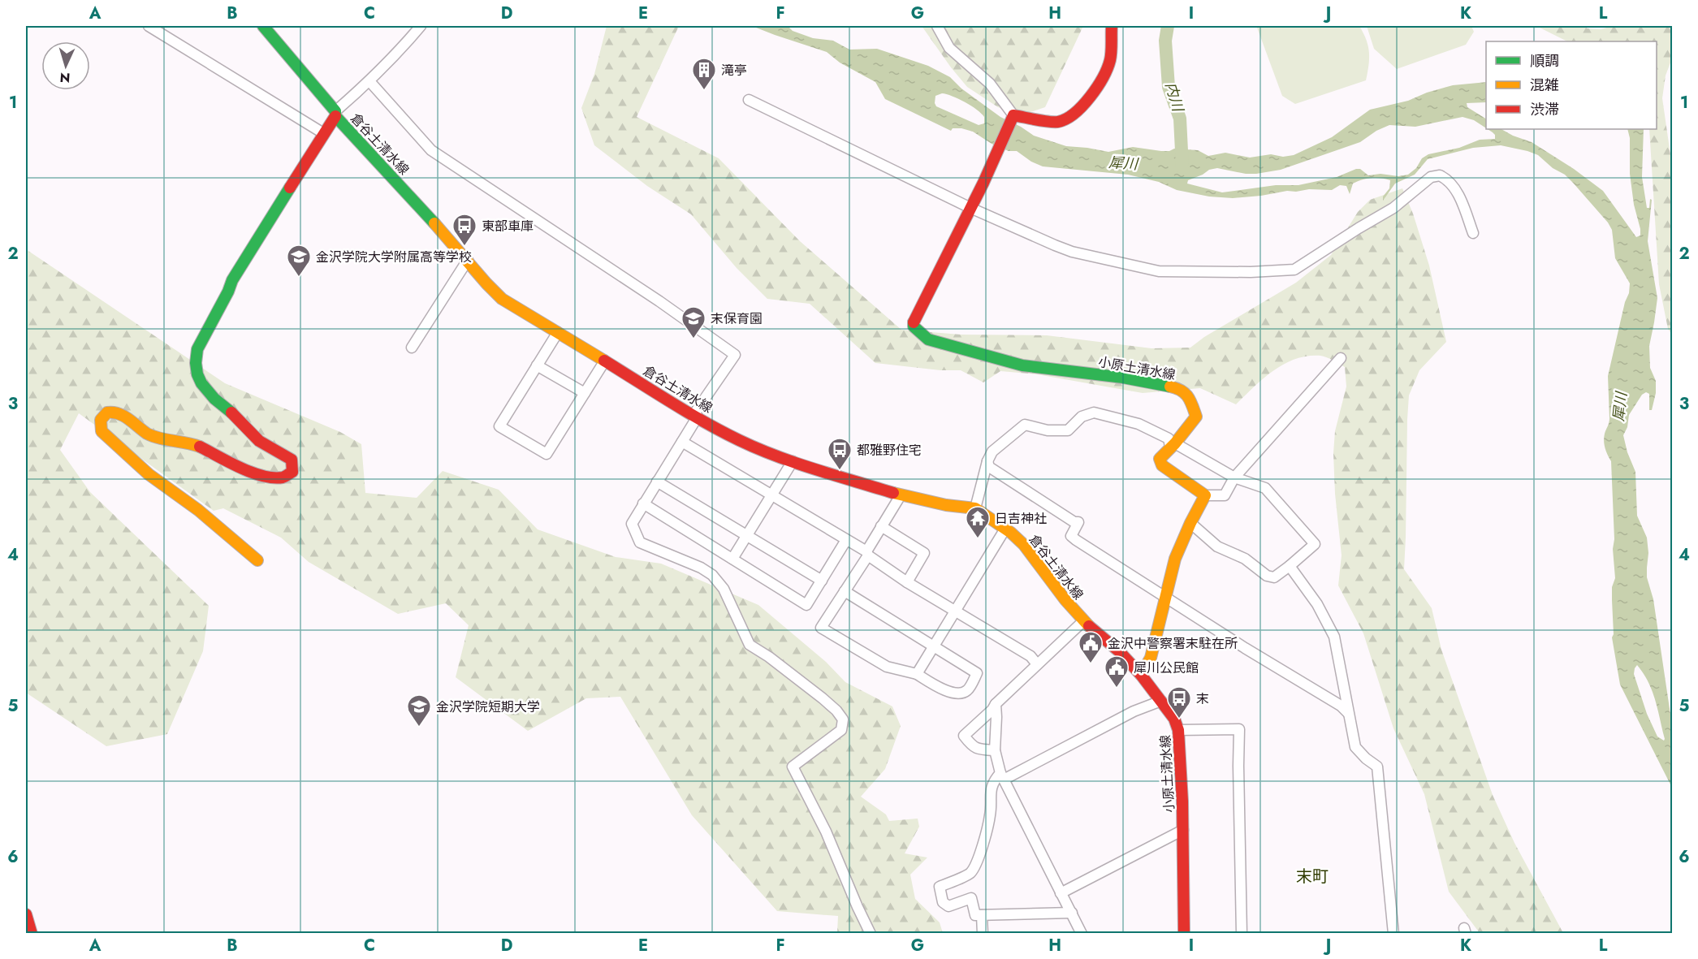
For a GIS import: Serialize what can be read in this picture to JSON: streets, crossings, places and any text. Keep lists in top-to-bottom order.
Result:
{
  "streets": {
    "main road": ["倉谷土清水線", "小原土清水線"]
  },
  "crossings": [
    ["倉谷土清水線", "小原土清水線"]
  ],
  "districts": ["末町"],
  "water": ["内川", "犀川"],
  "places": {
    "building": ["滝亭"],
    "bus stop": ["東部車庫", "都雅野住宅", "末"],
    "school or university": ["金沢学院大学附属高等学校", "末保育園", "金沢学院短期大学"],
    "temple": ["日吉神社"],
    "public building": ["金沢中警察署末駐在所", "犀川公民館"]
  },
  "legend": ["順調", "混雑", "渋滞"],
  "north": "bottom",
  "grid": {
    "columns": [
      "A",
      "B",
      "C",
      "D",
      "E",
      "F",
      "G",
      "H",
      "I",
      "J",
      "K",
      "L"
    ],
    "rows": [
      "1",
      "2",
      "3",
      "4",
      "5",
      "6"
    ]
  }
}
